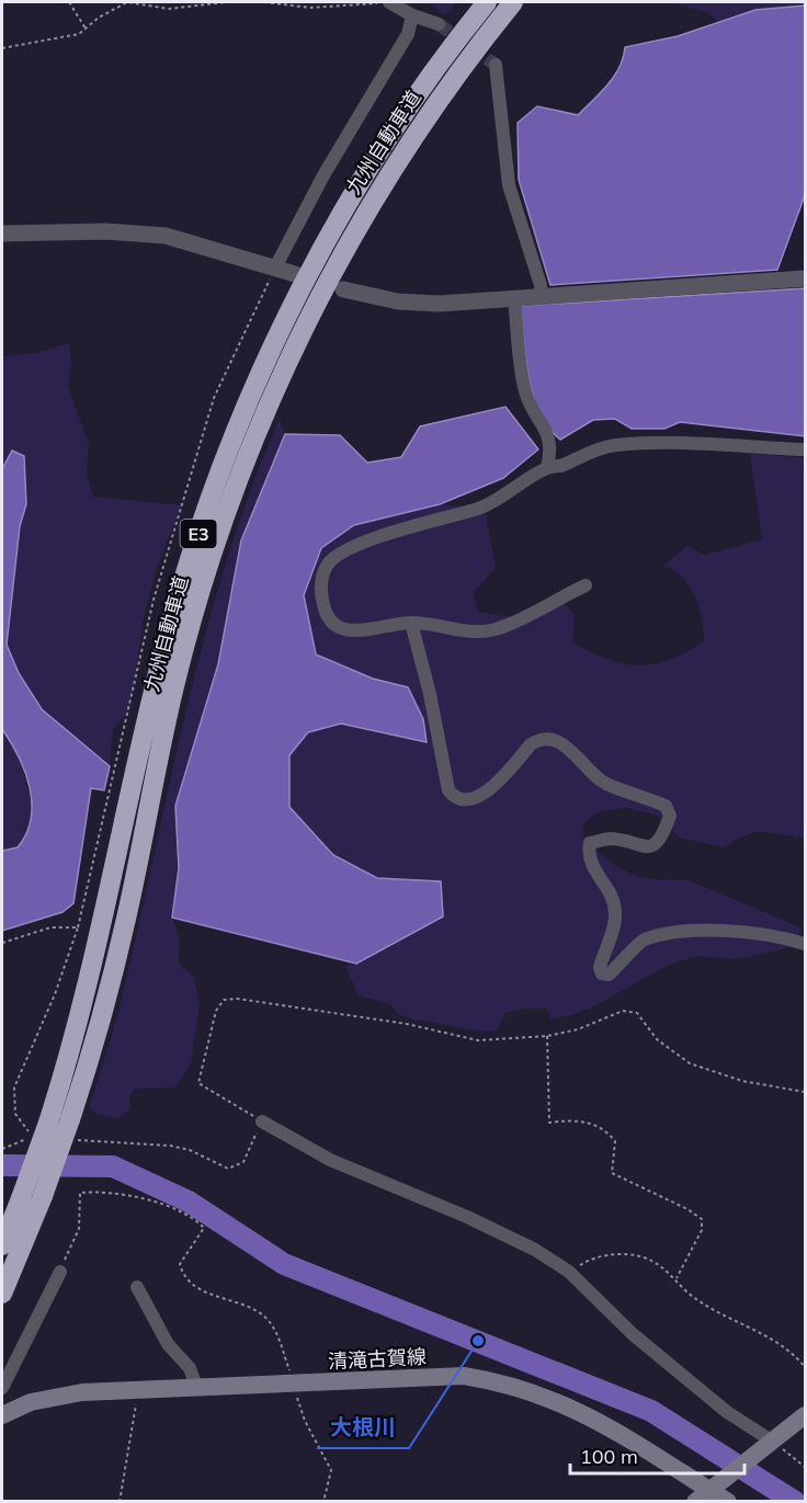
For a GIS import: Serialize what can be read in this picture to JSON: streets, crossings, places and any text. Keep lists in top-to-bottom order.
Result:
{
  "streets": {
    "highway": ["九州自動車道", "E3"],
    "main road": ["清滝古賀線"]
  },
  "places": ["大根川"],
  "scale_bar": "100 m"
}
